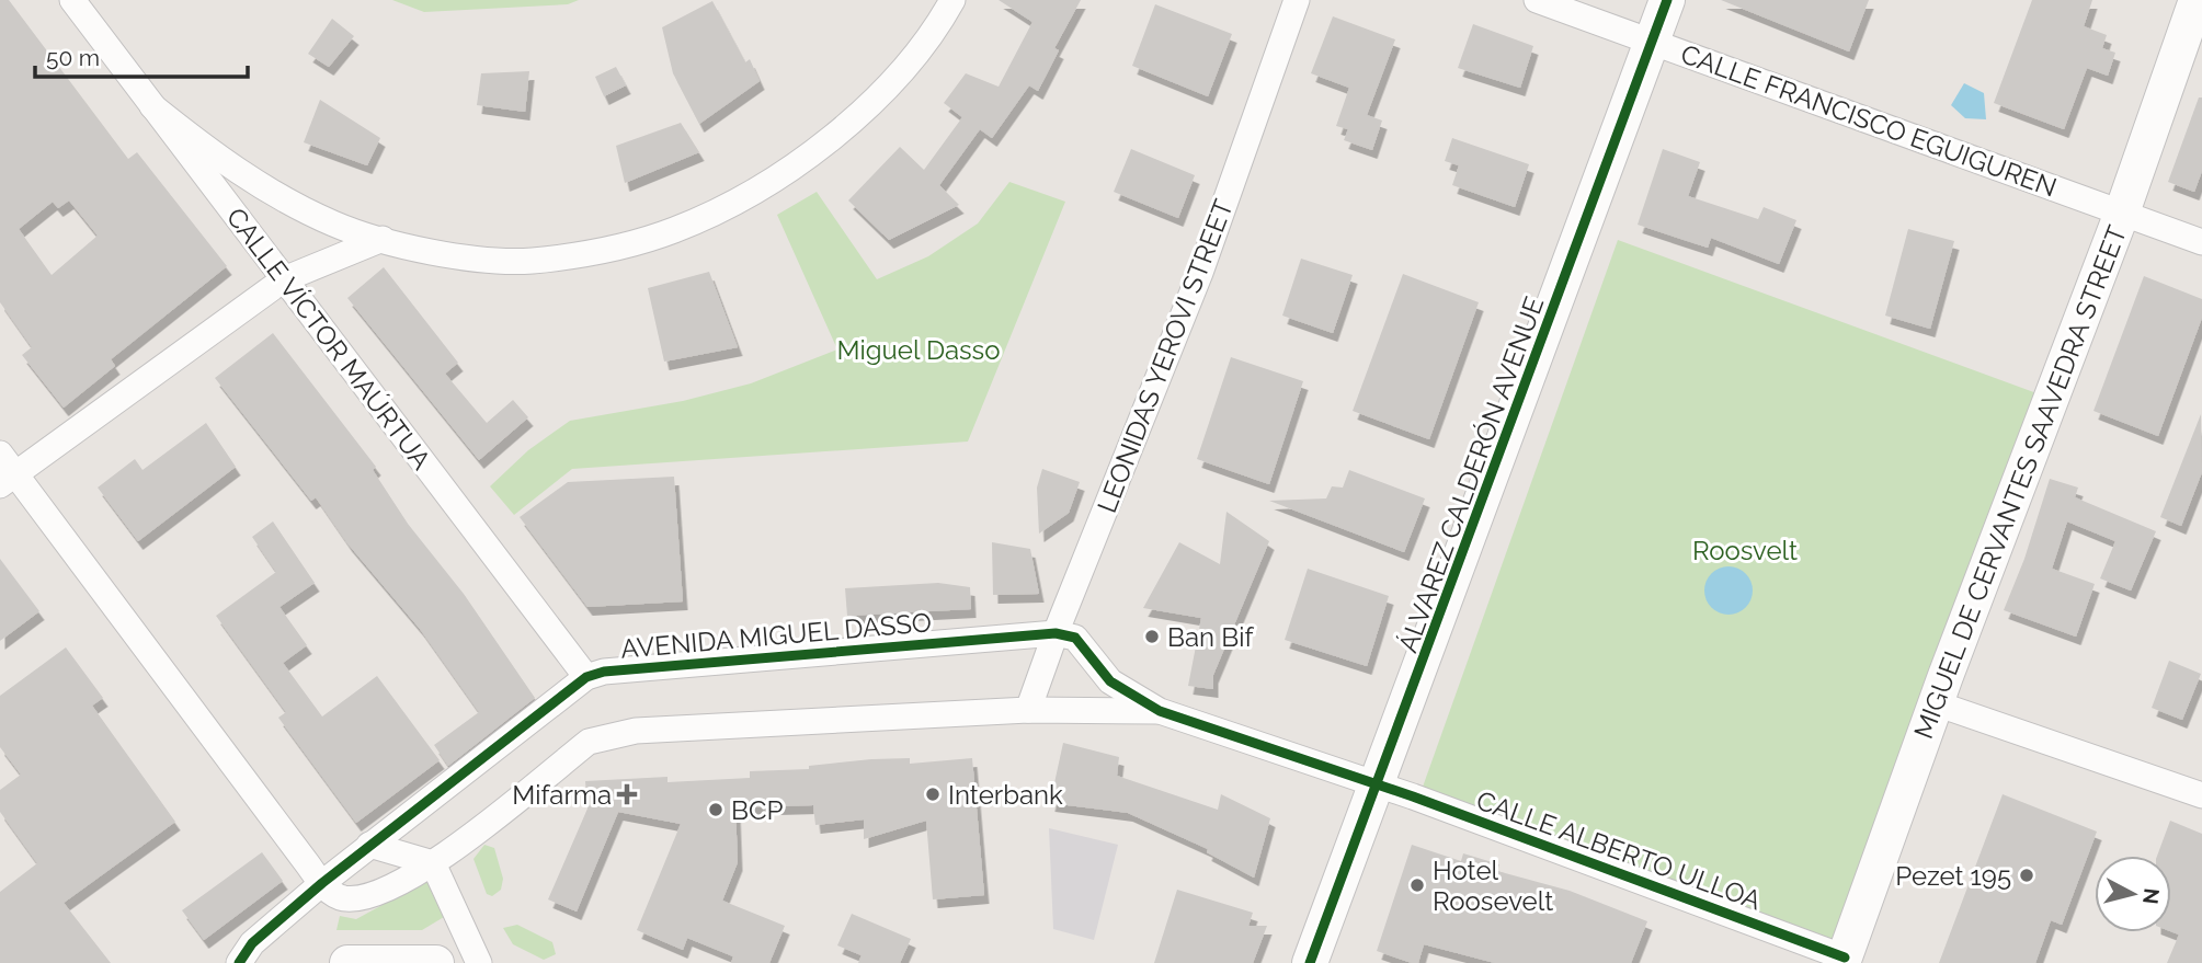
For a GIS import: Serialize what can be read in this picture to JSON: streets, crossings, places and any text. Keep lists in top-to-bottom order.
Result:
{
  "streets": {
    "street": [
      "CALLE FRANCISCO EGUIGUREN",
      "CALLE VÍCTOR MAÚRTUA",
      "LEONIDAS YEROVI STREET",
      "ÁLVAREZ CALDERÓN AVENUE",
      "MIGUEL DE CERVANTES SAAVEDRA STREET",
      "AVENIDA MIGUEL DASSO",
      "CALLE ALBERTO ULLOA"
    ]
  },
  "crossings": [
    ["CALLE FRANCISCO EGUIGUREN", "ÁLVAREZ CALDERÓN AVENUE"],
    ["CALLE FRANCISCO EGUIGUREN", "MIGUEL DE CERVANTES SAAVEDRA STREET"],
    ["CALLE VÍCTOR MAÚRTUA", "AVENIDA MIGUEL DASSO"],
    ["LEONIDAS YEROVI STREET", "AVENIDA MIGUEL DASSO"],
    ["ÁLVAREZ CALDERÓN AVENUE", "CALLE ALBERTO ULLOA"],
    ["MIGUEL DE CERVANTES SAAVEDRA STREET", "CALLE ALBERTO ULLOA"]
  ],
  "parks": ["Miguel Dasso", "Roosvelt"],
  "places": {
    "other": [
      "Ban Bif",
      "Interbank",
      "BCP",
      "Pezet 195",
      "Hotel Roosevelt"
    ],
    "health": ["Mifarma"]
  },
  "scale_bar": "50 m",
  "north": "right"
}
